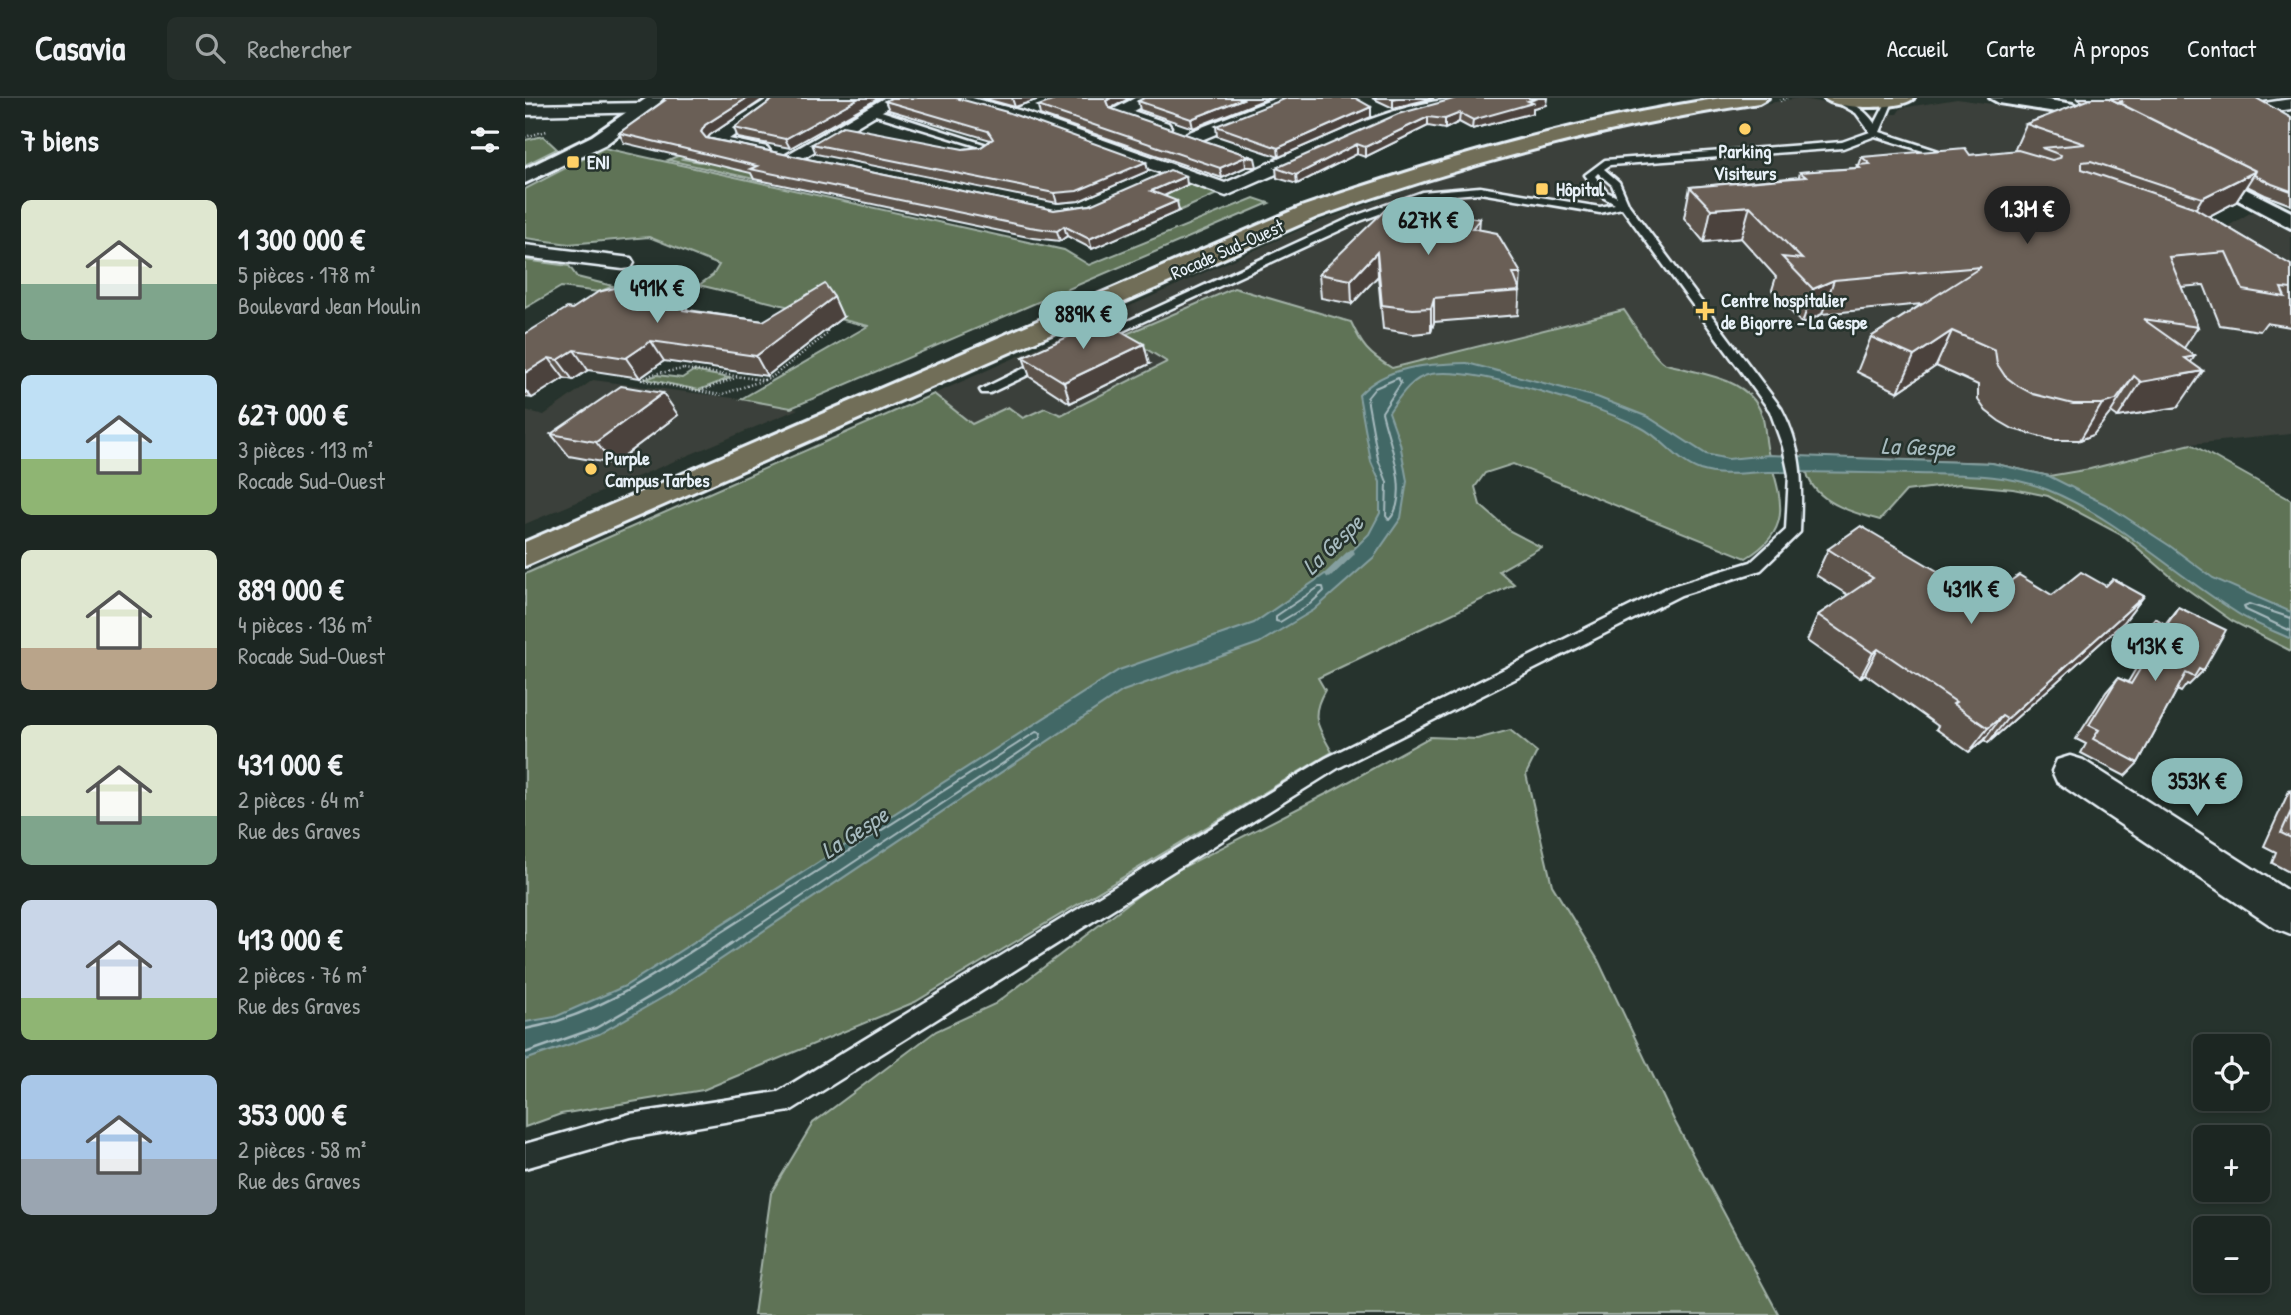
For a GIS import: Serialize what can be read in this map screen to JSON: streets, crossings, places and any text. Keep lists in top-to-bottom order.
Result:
{
  "streets": {
    "main road": ["Rocade Sud-Ouest"]
  },
  "water": ["La Gespe"],
  "places": {
    "other": ["Parking Visiteurs", "Purple Campus Tarbes"],
    "transit": ["ENI", "Hôpital"],
    "health": ["Centre hospitalier de Bigorre - La Gespe"]
  },
  "page": {
    "header": "Casavia",
    "search": "Rechercher",
    "nav": [
      "Accueil",
      "Carte",
      "À propos",
      "Contact"
    ],
    "heading": "7 biens",
    "list": [
      {
        "name": "1 300 000 €",
        "note": "5 pièces · 178 m² · Boulevard Jean Moulin"
      },
      {
        "name": "627 000 €",
        "note": "3 pièces · 113 m² · Rocade Sud-Ouest"
      },
      {
        "name": "889 000 €",
        "note": "4 pièces · 136 m² · Rocade Sud-Ouest"
      },
      {
        "name": "431 000 €",
        "note": "2 pièces · 64 m² · Rue des Graves"
      },
      {
        "name": "413 000 €",
        "note": "2 pièces · 76 m² · Rue des Graves"
      },
      {
        "name": "353 000 €",
        "note": "2 pièces · 58 m² · Rue des Graves"
      }
    ],
    "price": [
      "1.3M €",
      "627K €",
      "491K €",
      "889K €",
      "431K €",
      "413K €",
      "353K €"
    ],
    "map_buttons": ["+", "−"]
  }
}
